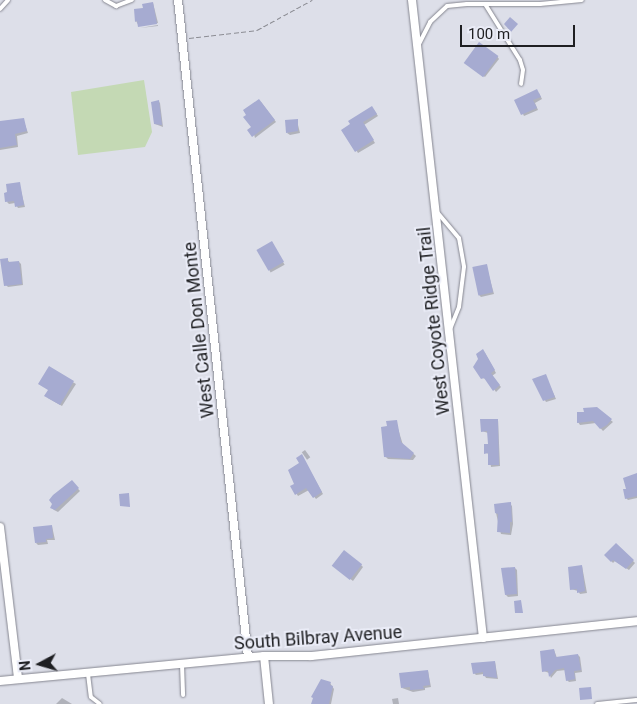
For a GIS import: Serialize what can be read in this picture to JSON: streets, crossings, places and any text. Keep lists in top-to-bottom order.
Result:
{
  "streets": {
    "street": ["West Coyote Ridge Trail", "West Calle Don Monte", "South Bilbray Avenue"]
  },
  "crossings": [
    ["West Coyote Ridge Trail", "South Bilbray Avenue"],
    ["West Calle Don Monte", "South Bilbray Avenue"]
  ],
  "scale_bar": "100 m",
  "north": "left"
}
